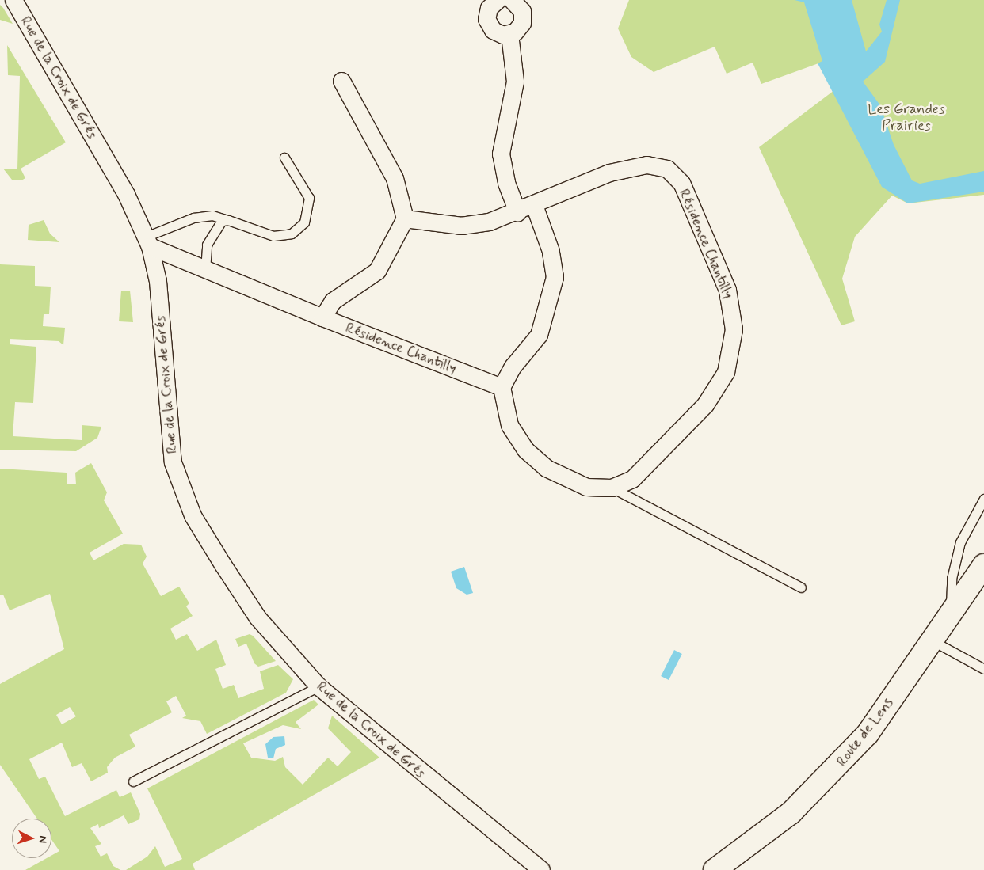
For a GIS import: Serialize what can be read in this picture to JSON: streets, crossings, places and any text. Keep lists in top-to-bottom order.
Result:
{
  "streets": {
    "main road": ["Route de Lens"],
    "street": ["Rue de la Croix de Grés", "Résidence Chantilly"]
  },
  "crossings": [
    ["Rue de la Croix de Grés", "Résidence Chantilly"]
  ],
  "parks": ["Les Grandes Prairies"],
  "north": "right"
}
